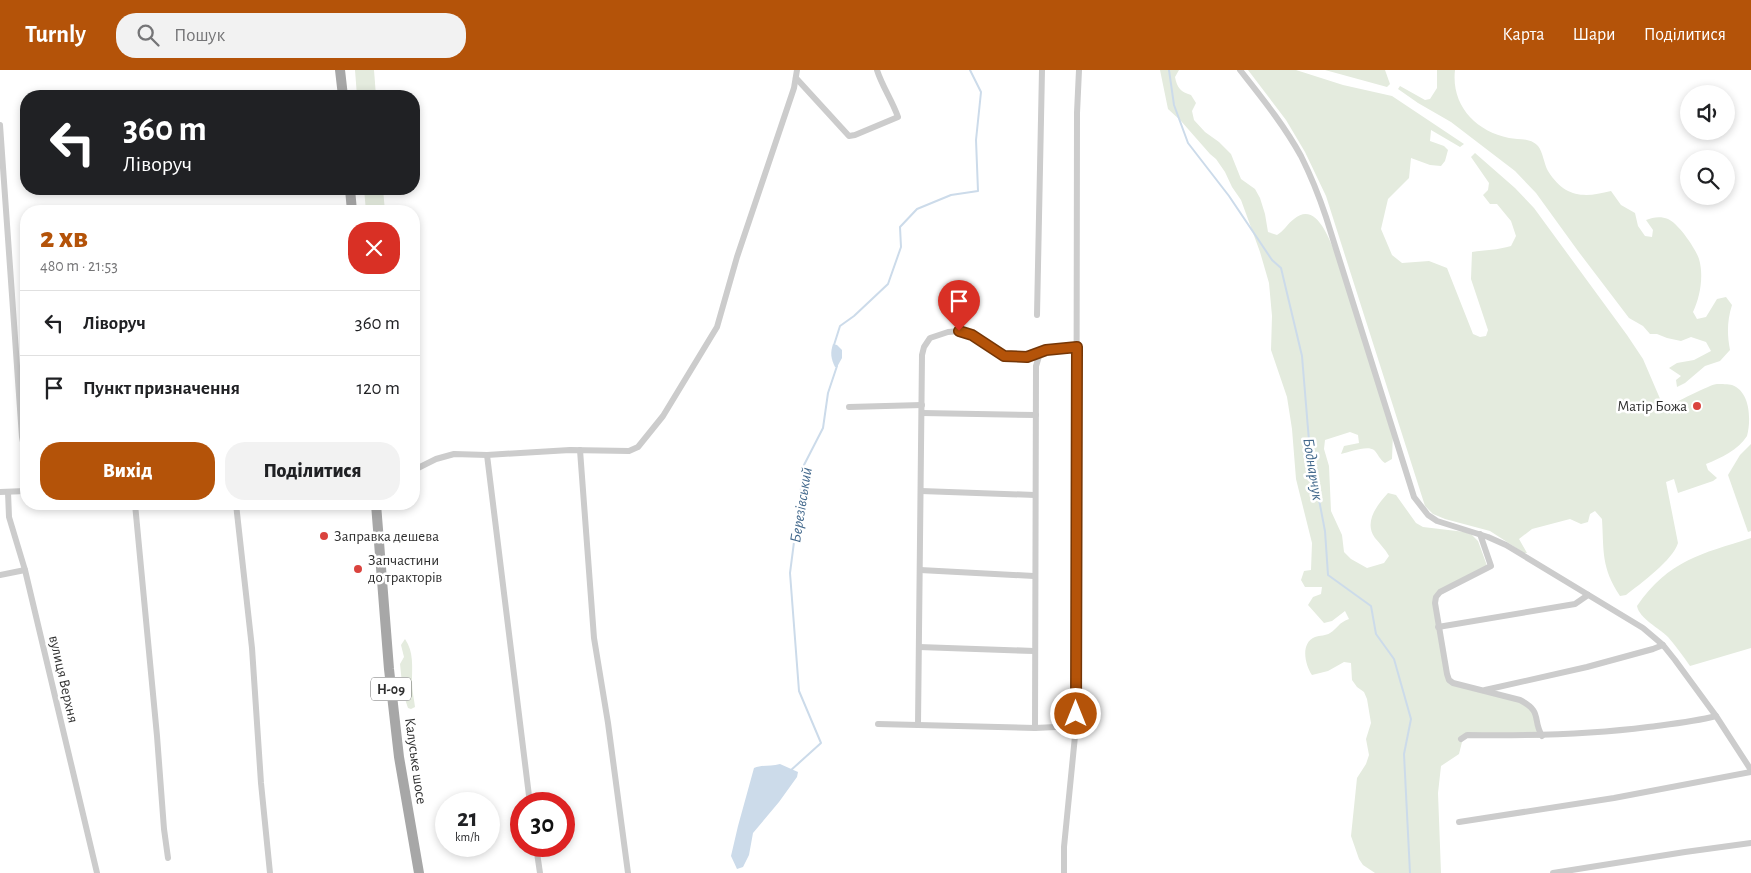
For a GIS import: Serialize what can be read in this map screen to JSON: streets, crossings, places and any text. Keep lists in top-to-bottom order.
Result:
{
  "streets": {
    "main road": ["Н-09", "Калуське шосе"],
    "street": ["вулиця Верхня"]
  },
  "water": ["Боднарчук", "Березівський"],
  "places": ["Матір Божа", "Заправка дешева", "Запчастини до тракторів"],
  "page": {
    "header": "Turnly",
    "search": "Пошук",
    "nav": ["Карта", "Шари", "Поділитися"],
    "turn": ["360 m", "Ліворуч"],
    "heading": ["2 хв", "480 m · 21:53"],
    "list": [
      {
        "name": "Ліворуч",
        "value": "360 m"
      },
      {
        "name": "Пункт призначення",
        "value": "120 m"
      }
    ],
    "buttons": ["Вихід", "Поділитися"],
    "speed": "21 km/h",
    "limit": "30"
  }
}
